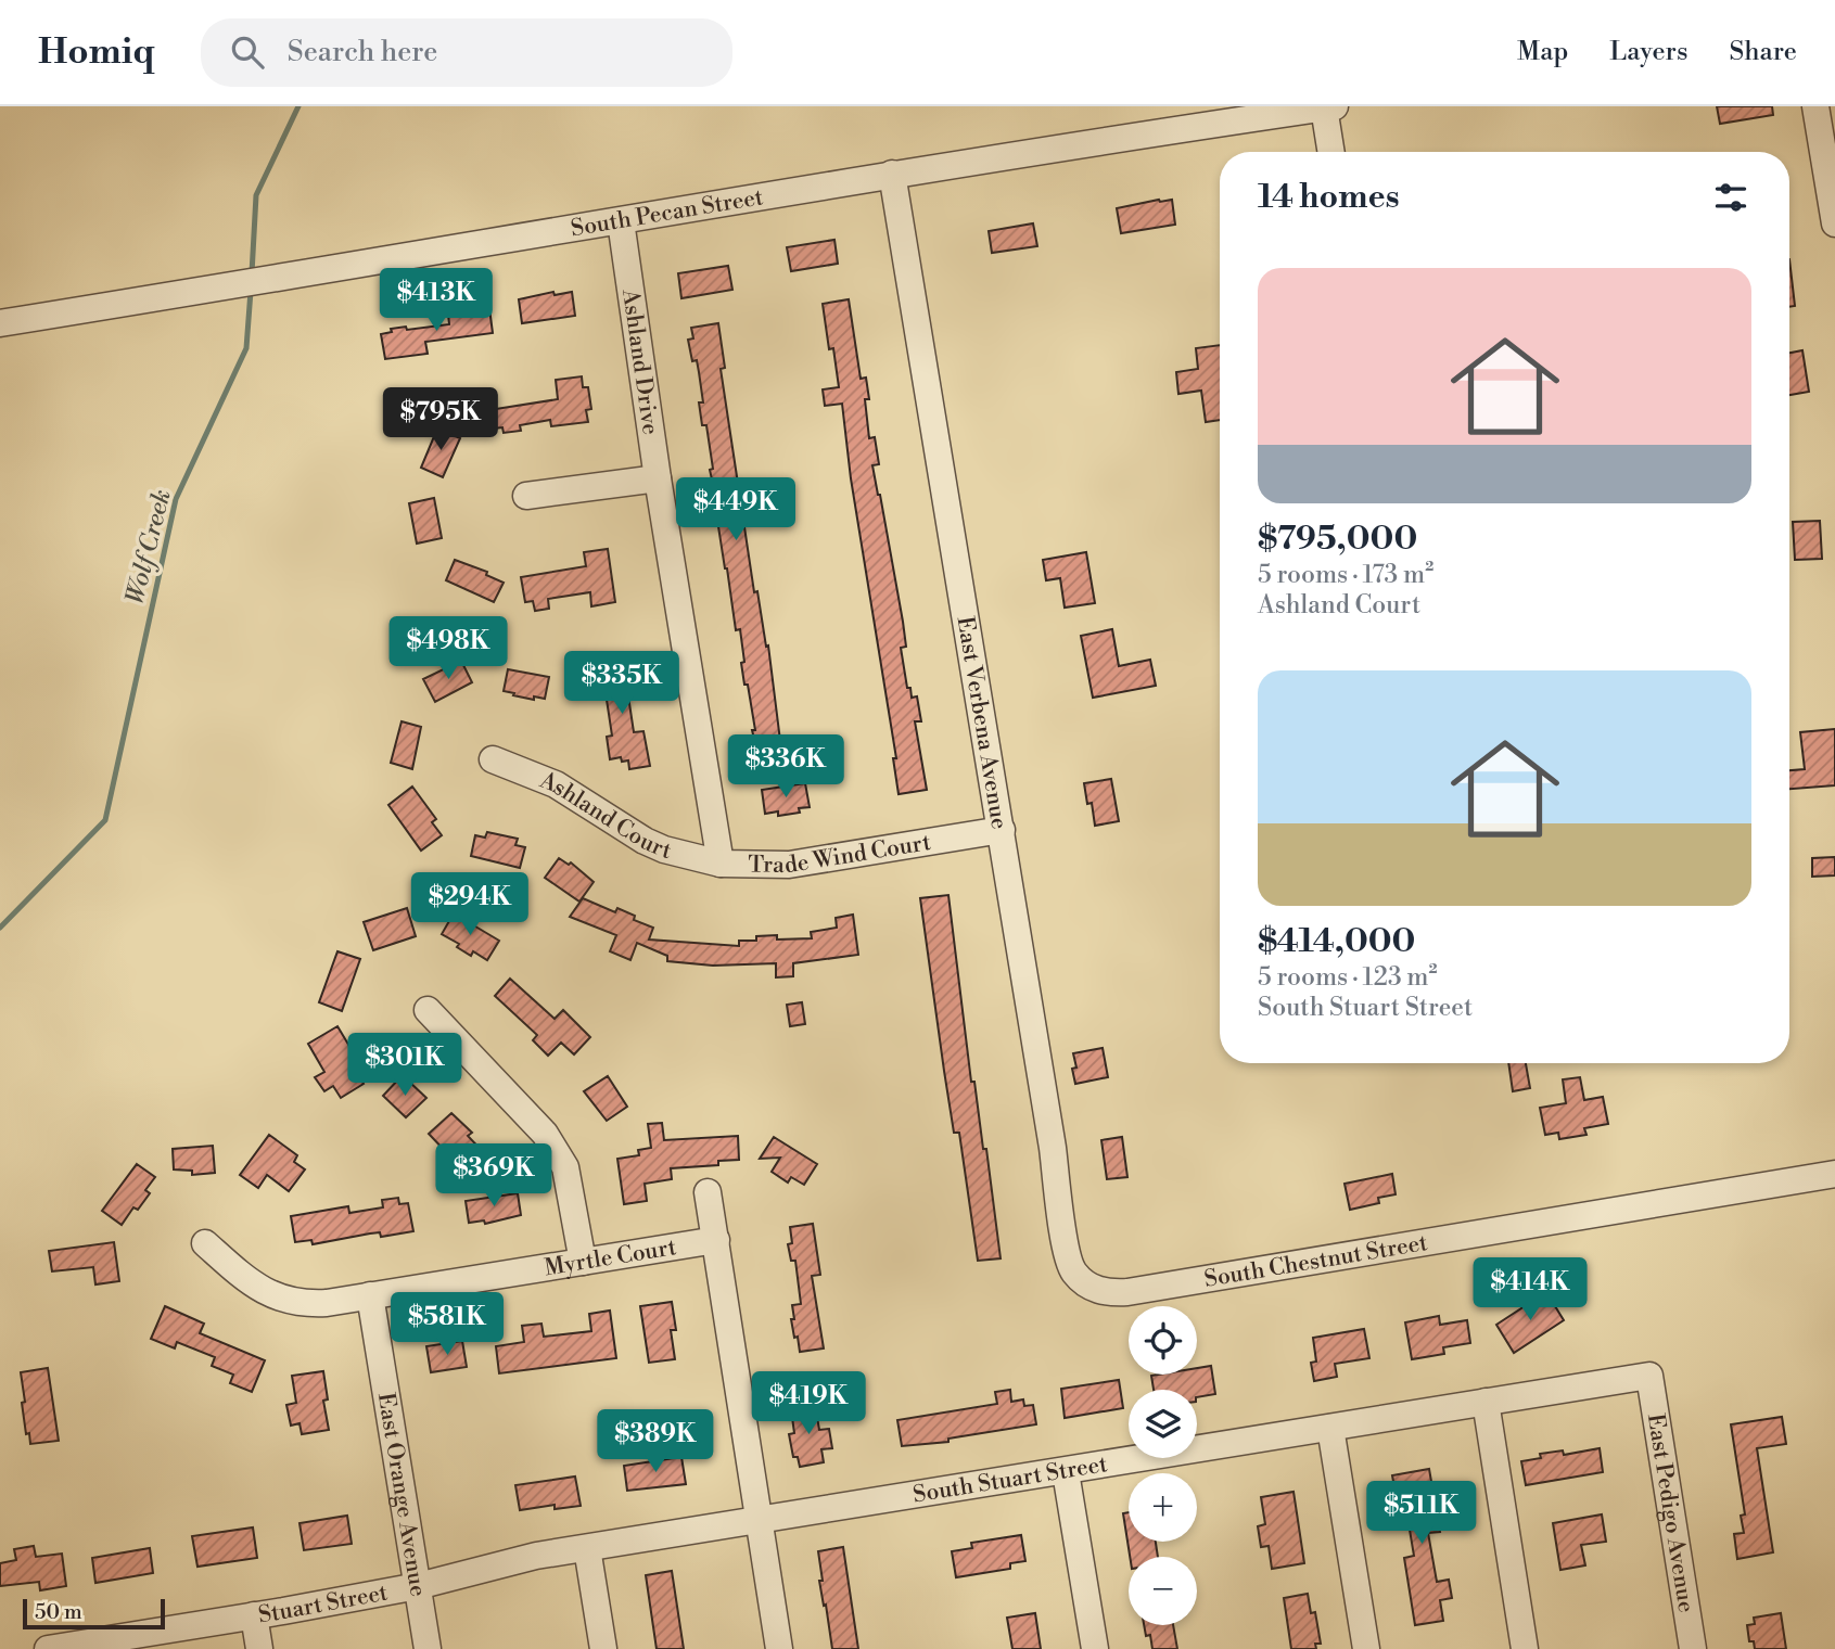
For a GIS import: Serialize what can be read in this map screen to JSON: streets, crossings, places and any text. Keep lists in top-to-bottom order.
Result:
{
  "streets": {
    "street": [
      "South Pecan Street",
      "Ashland Drive",
      "East Verbena Avenue",
      "Ashland Court",
      "Trade Wind Court",
      "Myrtle Court",
      "South Chestnut Street",
      "South Stuart Street",
      "East Orange Avenue",
      "East Pedigo Avenue",
      "Stuart Street"
    ]
  },
  "crossings": [
    ["South Pecan Street", "Ashland Drive"],
    ["South Pecan Street", "East Verbena Avenue"],
    ["Ashland Drive", "Ashland Court"],
    ["Ashland Drive", "Trade Wind Court"],
    ["East Verbena Avenue", "Trade Wind Court"],
    ["East Verbena Avenue", "South Chestnut Street"],
    ["Ashland Court", "Trade Wind Court"],
    ["Myrtle Court", "East Orange Avenue"],
    ["South Stuart Street", "East Orange Avenue"],
    ["South Stuart Street", "East Pedigo Avenue"],
    ["South Stuart Street", "Stuart Street"],
    ["East Orange Avenue", "Stuart Street"]
  ],
  "water": ["Wolf Creek"],
  "scale_bar": "50 m",
  "page": {
    "header": "Homiq",
    "search": "Search here",
    "nav": ["Map", "Layers", "Share"],
    "heading": "14 homes",
    "list": [
      {
        "name": "$795,000",
        "note": "5 rooms · 173 m² · Ashland Court"
      },
      {
        "name": "$414,000",
        "note": "5 rooms · 123 m² · South Stuart Street"
      }
    ],
    "price": [
      "$413K",
      "$795K",
      "$449K",
      "$498K",
      "$335K",
      "$336K",
      "$294K",
      "$301K",
      "$369K",
      "$414K",
      "$581K",
      "$419K",
      "$389K",
      "$511K"
    ],
    "map_buttons": ["+", "−"],
    "scale": "50 m"
  }
}
